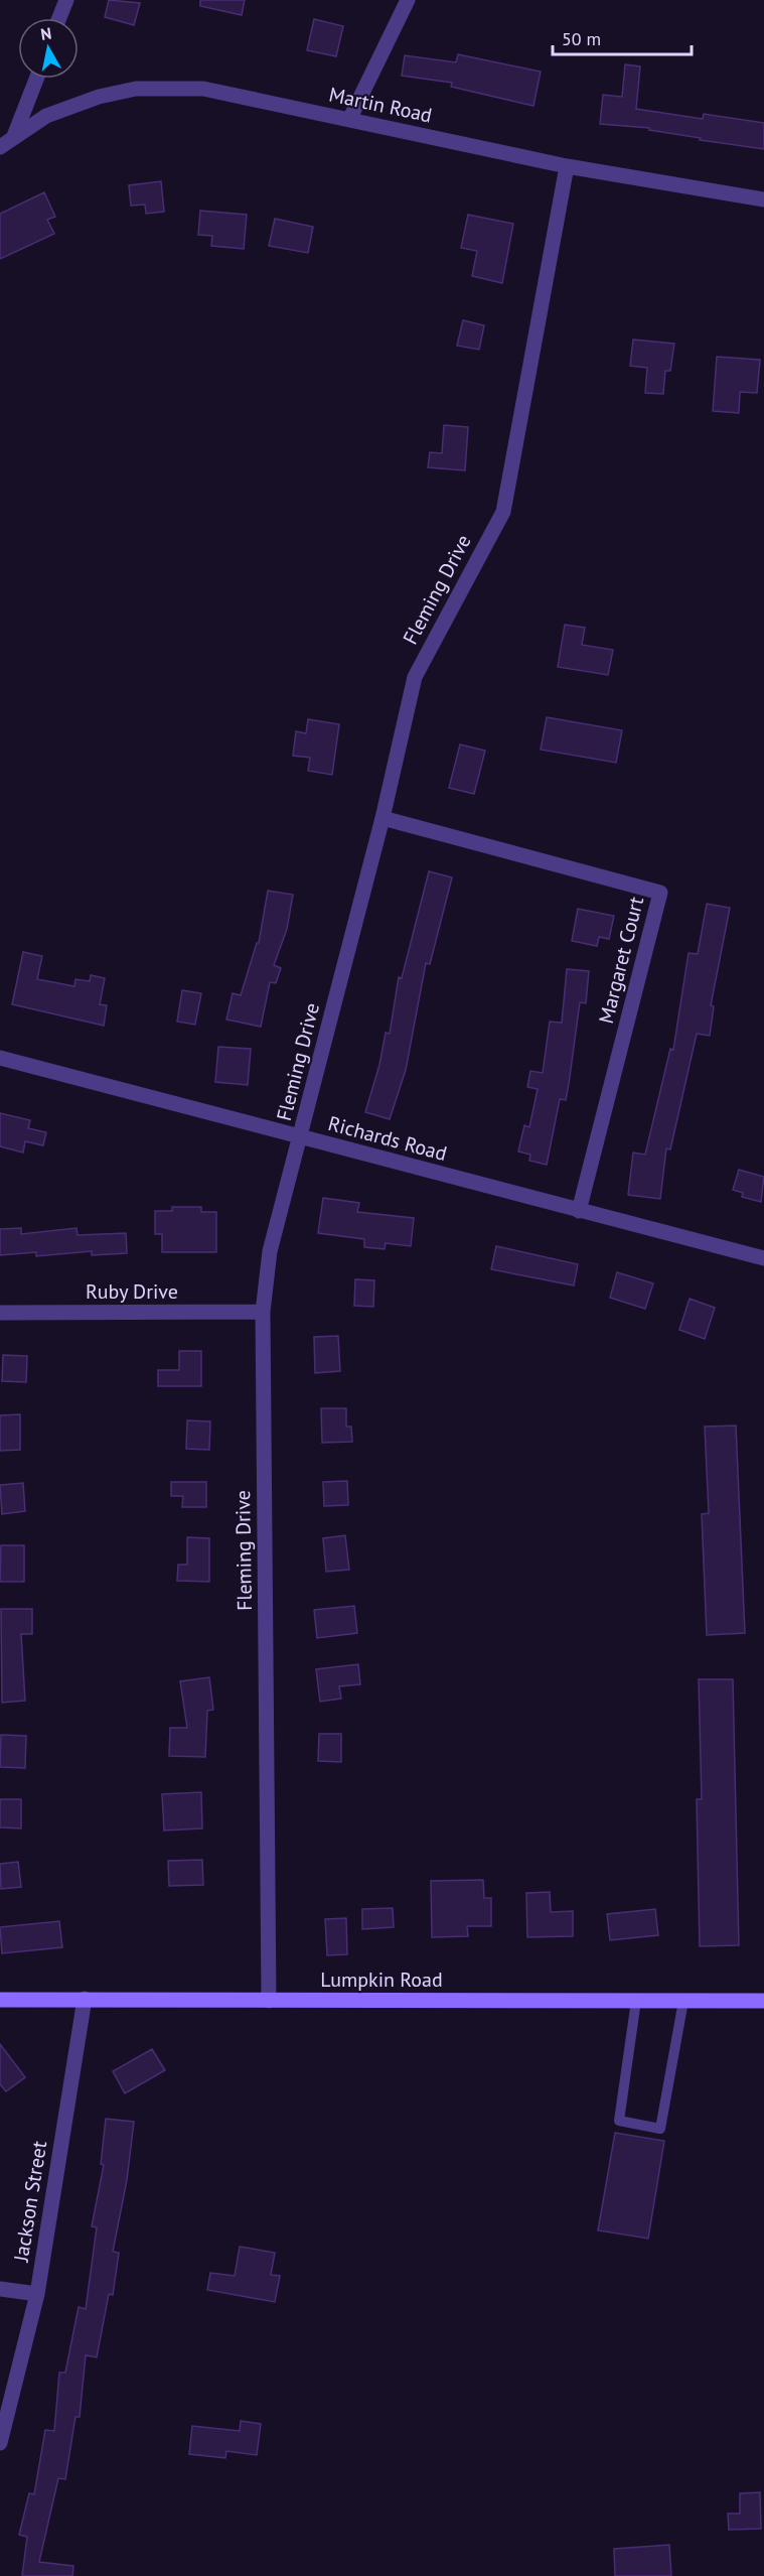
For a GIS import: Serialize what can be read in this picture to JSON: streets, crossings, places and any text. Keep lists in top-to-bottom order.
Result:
{
  "streets": {
    "main road": ["Lumpkin Road"],
    "street": [
      "Martin Road",
      "Fleming Drive",
      "Margaret Court",
      "Richards Road",
      "Ruby Drive",
      "Jackson Street"
    ]
  },
  "crossings": [
    ["Martin Road", "Fleming Drive"],
    ["Fleming Drive", "Margaret Court"],
    ["Fleming Drive", "Richards Road"],
    ["Fleming Drive", "Ruby Drive"],
    ["Fleming Drive", "Lumpkin Road"],
    ["Margaret Court", "Richards Road"],
    ["Lumpkin Road", "Jackson Street"]
  ],
  "scale_bar": "50 m",
  "north": "top"
}
